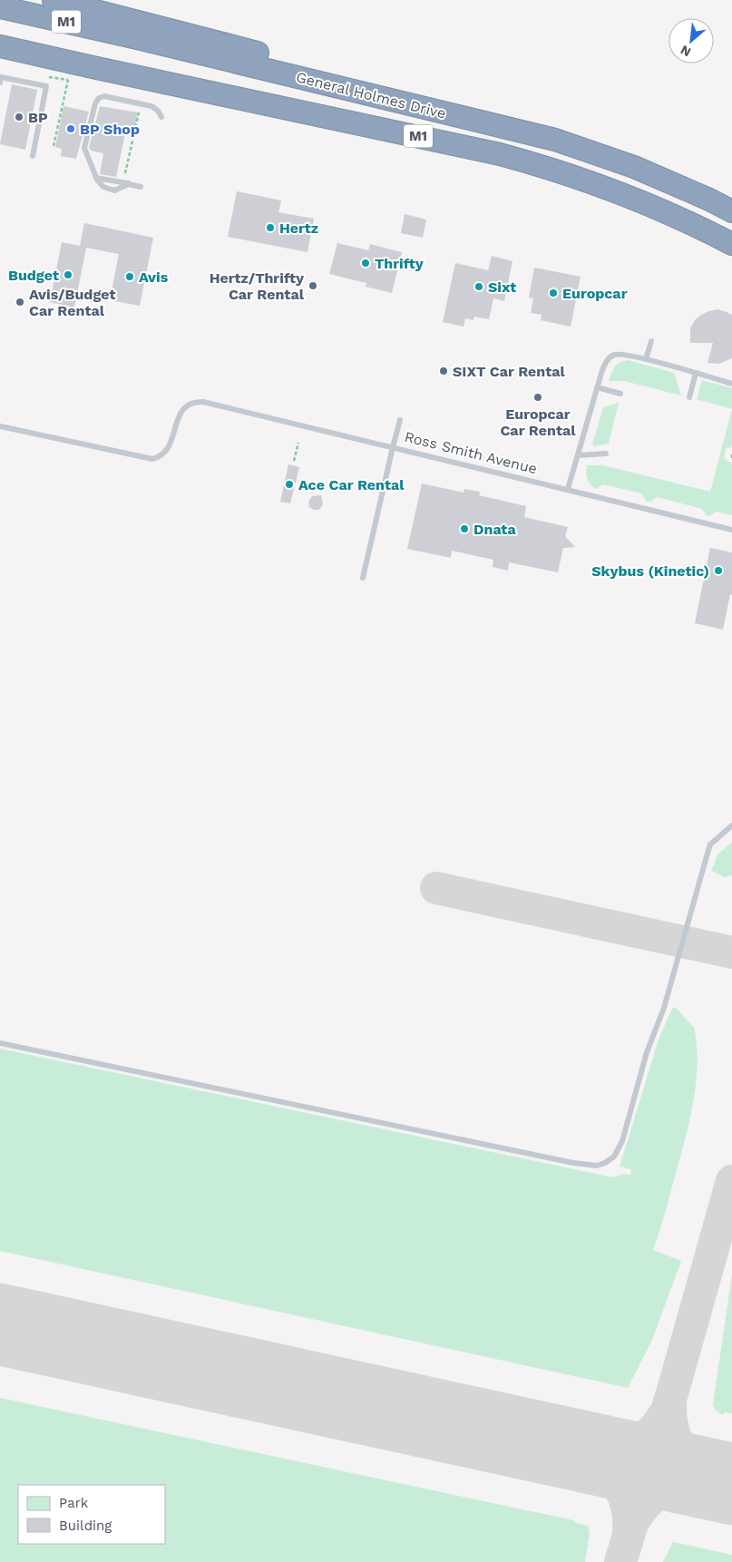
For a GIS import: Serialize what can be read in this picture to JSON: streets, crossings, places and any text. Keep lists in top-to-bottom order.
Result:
{
  "streets": {
    "highway": ["M1", "General Holmes Drive"],
    "lane": ["Ross Smith Avenue"]
  },
  "places": [
    "BP",
    "BP Shop",
    "Hertz",
    "Thrifty",
    "Budget",
    "Avis",
    "Hertz/Thrifty Car Rental",
    "Sixt",
    "Europcar",
    "Avis/Budget Car Rental",
    "SIXT Car Rental",
    "Europcar Car Rental",
    "Ace Car Rental",
    "Dnata",
    "Skybus (Kinetic)"
  ],
  "legend": ["Park", "Building"],
  "north": "bottom left"
}
